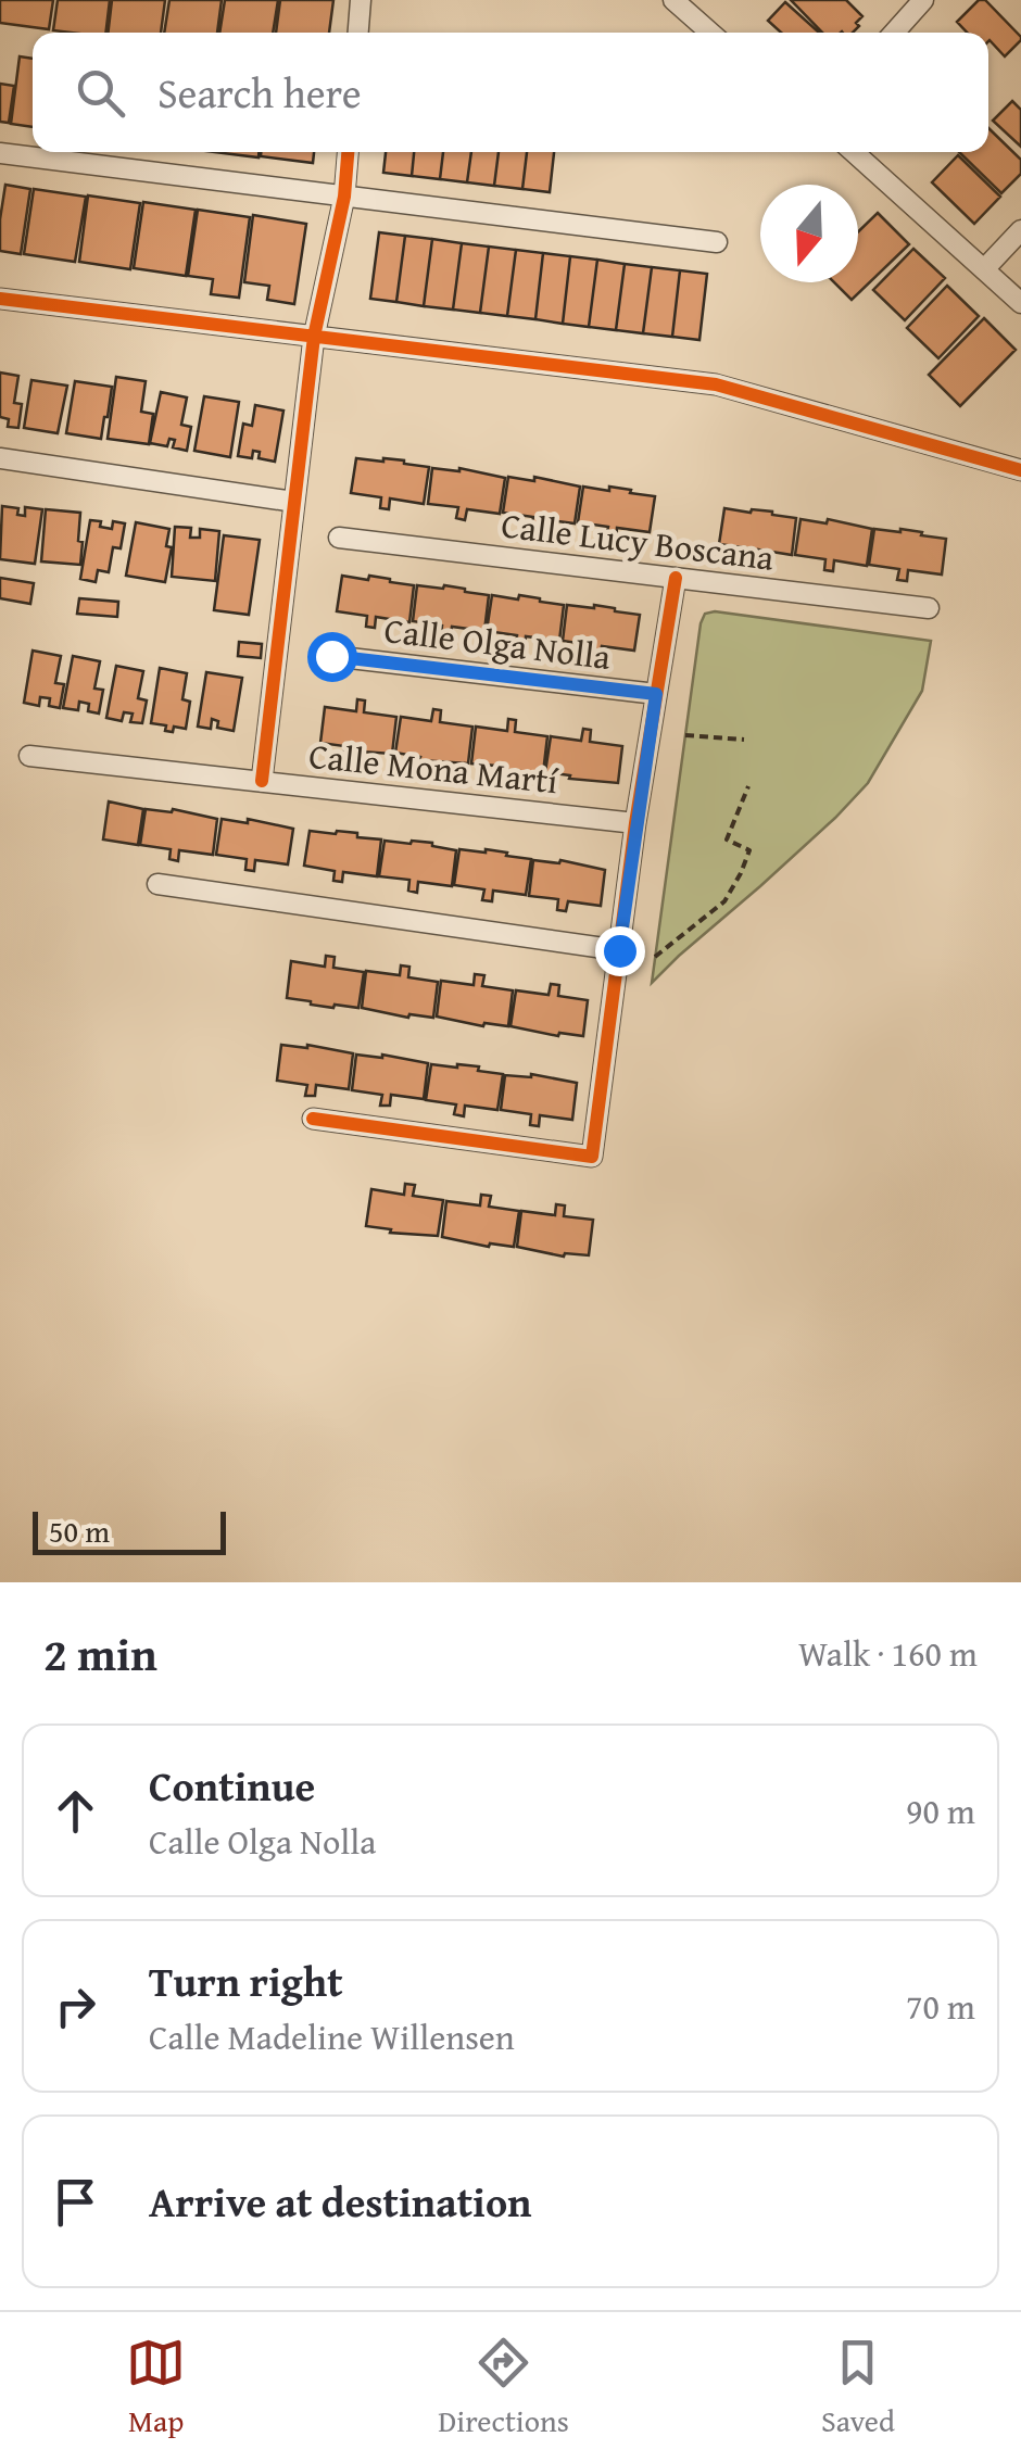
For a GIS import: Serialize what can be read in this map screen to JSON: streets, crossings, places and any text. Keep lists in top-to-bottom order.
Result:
{
  "streets": {
    "street": ["Calle Lucy Boscana", "Calle Olga Nolla", "Calle Mona Martí"]
  },
  "scale_bar": "50 m",
  "north": "bottom",
  "page": {
    "search": "Search here",
    "scale": "50 m",
    "heading": ["2 min", "Walk · 160 m"],
    "list": [
      ["Continue", "Calle Olga Nolla", "90 m"],
      ["Turn right", "Calle Madeline Willensen", "70 m"],
      "Arrive at destination"
    ],
    "nav": ["Map", "Directions", "Saved"]
  }
}
